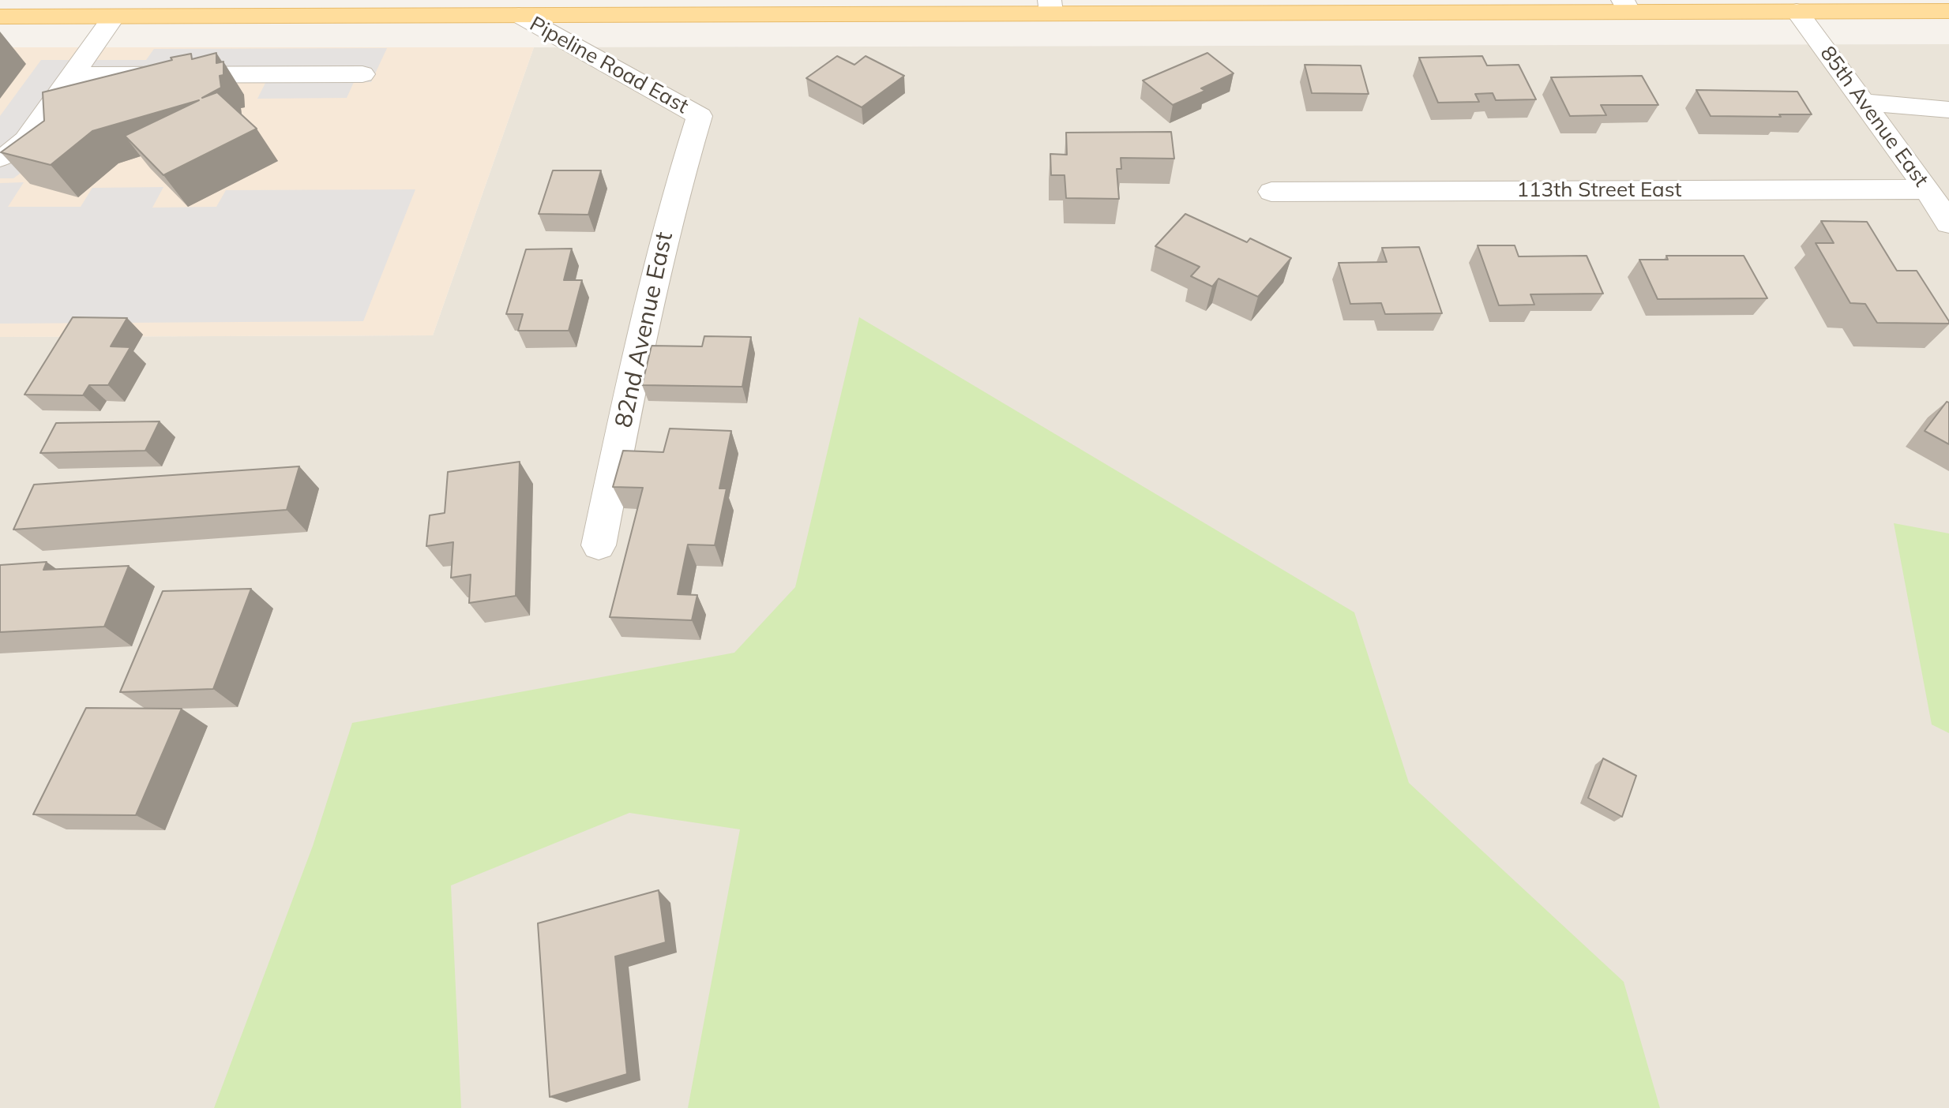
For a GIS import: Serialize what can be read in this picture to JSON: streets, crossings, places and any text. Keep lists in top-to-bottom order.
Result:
{
  "streets": {
    "street": [
      "Pipeline Road East",
      "85th Avenue East",
      "113th Street East",
      "82nd Avenue East"
    ]
  },
  "crossings": [
    ["Pipeline Road East", "82nd Avenue East"],
    ["85th Avenue East", "113th Street East"]
  ]
}
